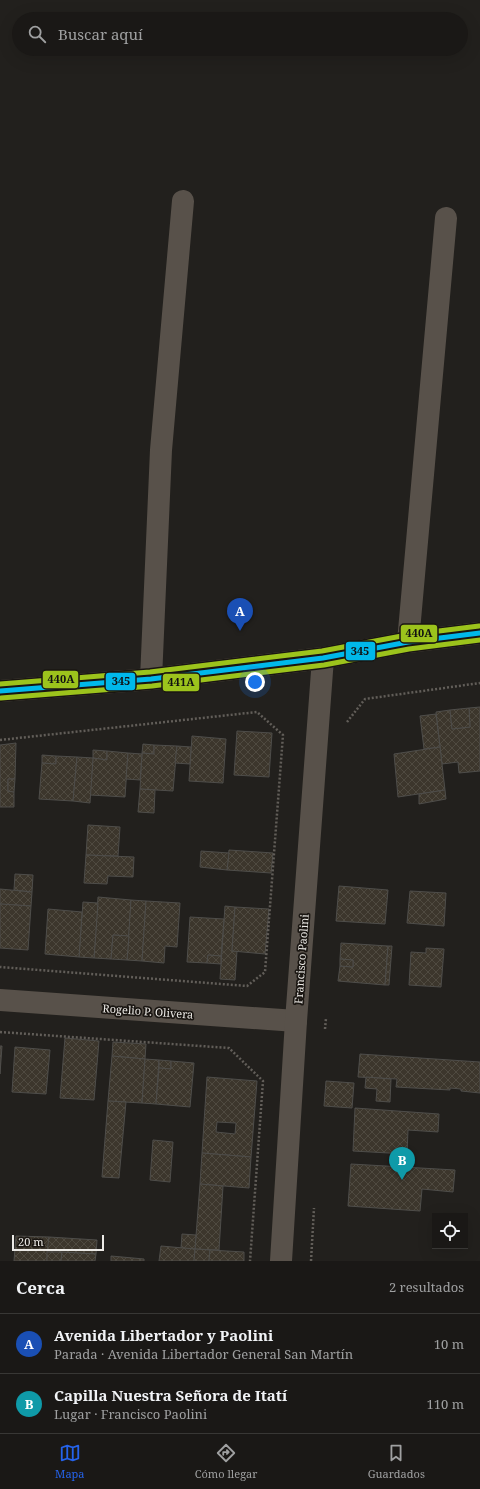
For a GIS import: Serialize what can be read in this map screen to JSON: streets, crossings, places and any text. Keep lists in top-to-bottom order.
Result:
{
  "streets": {
    "street": ["Francisco Paolini", "Rogelio P. Olivera"]
  },
  "crossings": [
    ["Francisco Paolini", "Rogelio P. Olivera"]
  ],
  "lines": ["transit line 440A", "transit line 345", "transit line 441A"],
  "scale_bar": "20 m",
  "page": {
    "search": "Buscar aquí",
    "pins": ["A", "B"],
    "scale": "20 m",
    "heading": ["Cerca", "2 resultados"],
    "list": [
      {
        "mark": "A",
        "name": "Avenida Libertador y Paolini",
        "note": "Parada · Avenida Libertador General San Martín",
        "value": "10 m"
      },
      {
        "mark": "B",
        "name": "Capilla Nuestra Señora de Itatí",
        "note": "Lugar · Francisco Paolini",
        "value": "110 m"
      }
    ],
    "nav": ["Mapa", "Cómo llegar", "Guardados"]
  }
}
